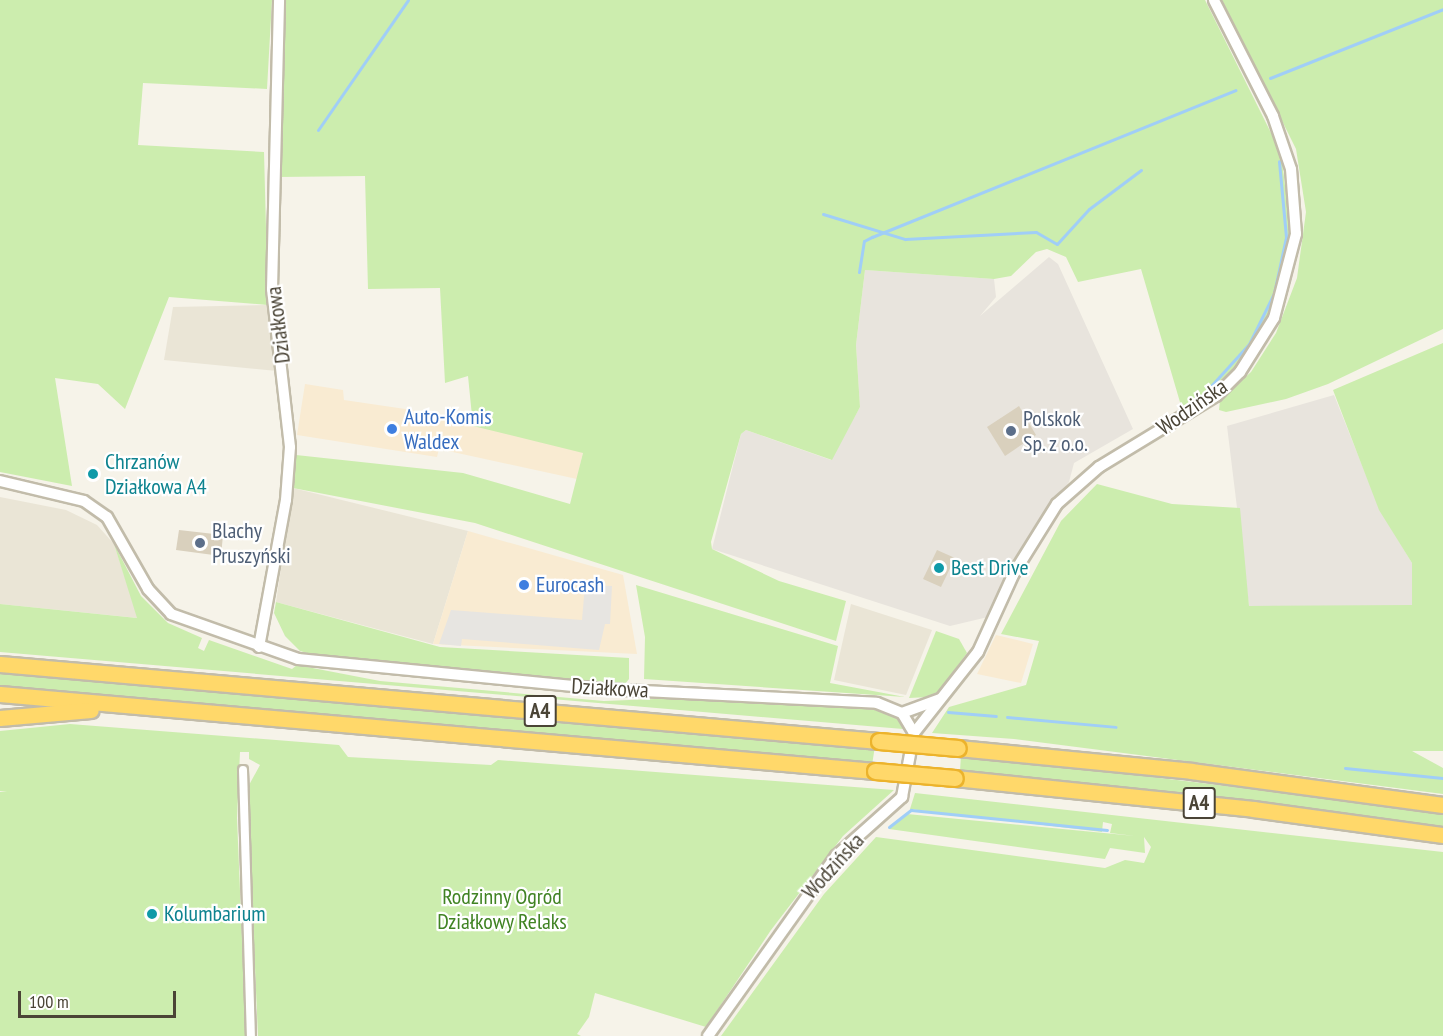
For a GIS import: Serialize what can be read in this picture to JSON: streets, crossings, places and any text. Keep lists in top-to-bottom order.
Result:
{
  "streets": {
    "highway": ["A4"],
    "street": ["Działkowa", "Wodzińska"]
  },
  "parks": ["Rodzinny Ogród Działkowy Relaks"],
  "places": [
    "Auto-Komis Waldex",
    "Polskok Sp. z o.o.",
    "Chrzanów Działkowa A4",
    "Blachy Pruszyński",
    "Best Drive",
    "Eurocash",
    "Kolumbarium"
  ],
  "scale_bar": "100 m"
}
